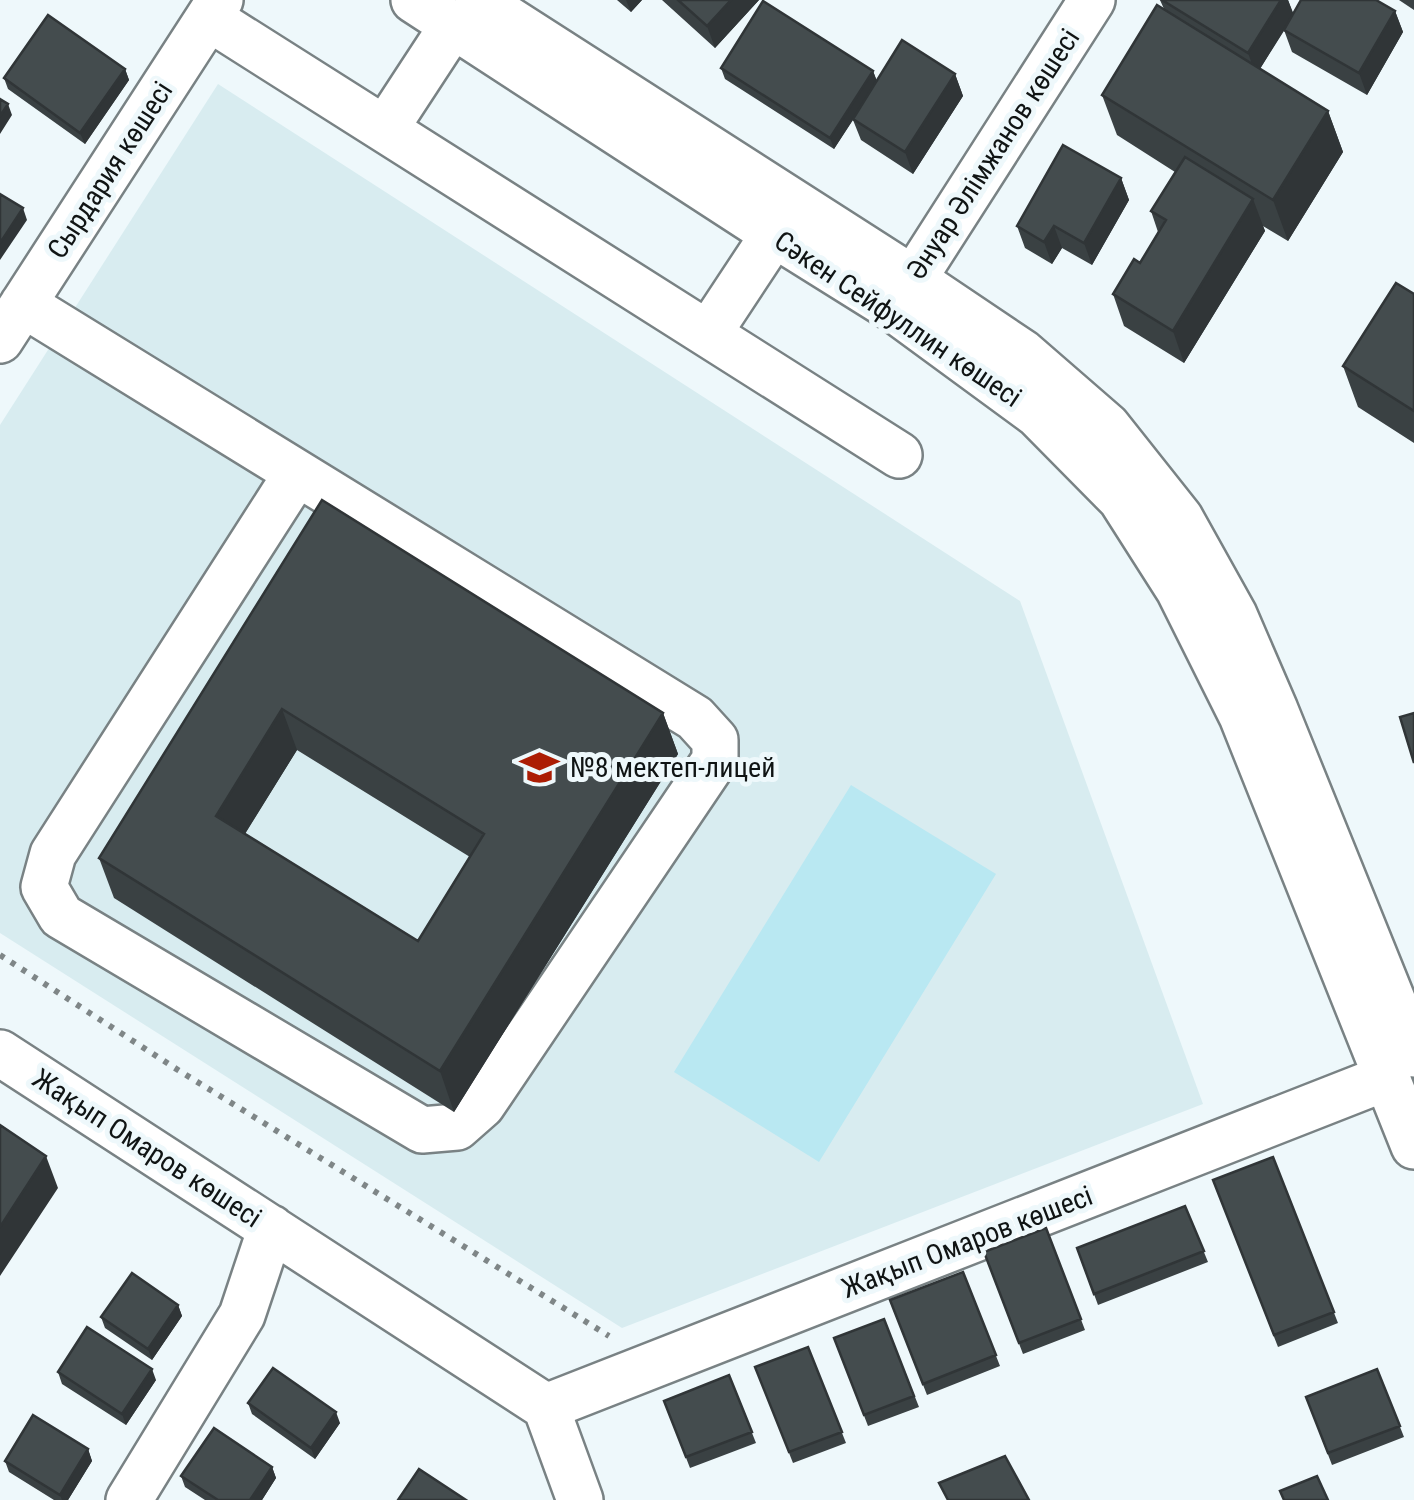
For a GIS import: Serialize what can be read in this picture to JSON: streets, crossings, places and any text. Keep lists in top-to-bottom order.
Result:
{
  "streets": {
    "street": [
      "Әнуар Әлімжанов көшесі",
      "Сырдария көшесі",
      "Сәкен Сейфуллин көшесі",
      "Жақып Омаров көшесі"
    ]
  },
  "crossings": [
    ["Әнуар Әлімжанов көшесі", "Сәкен Сейфуллин көшесі"],
    ["Сәкен Сейфуллин көшесі", "Жақып Омаров көшесі"]
  ],
  "places": {
    "school or university": ["№8 мектеп-лицей"]
  }
}
